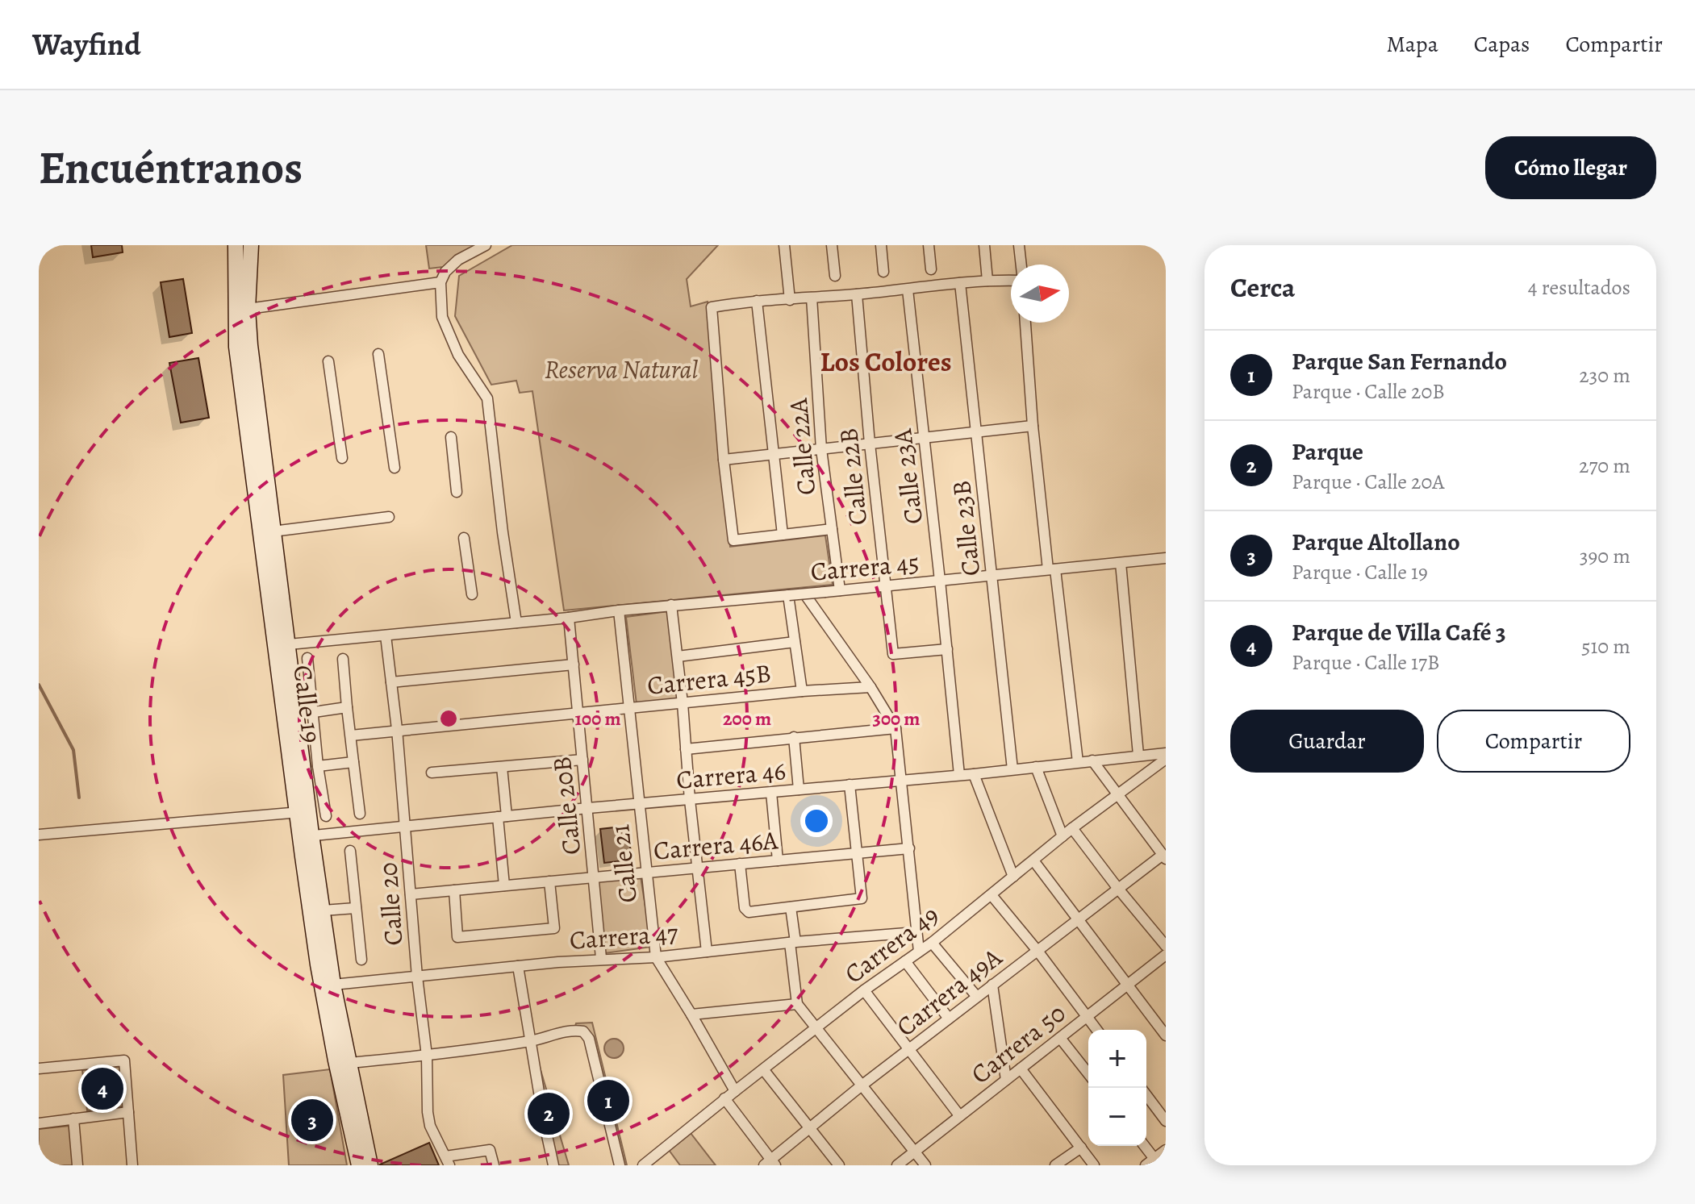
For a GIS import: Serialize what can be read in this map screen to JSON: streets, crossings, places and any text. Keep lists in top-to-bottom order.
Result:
{
  "streets": {
    "main road": ["Calle 19"],
    "street": [
      "Calle 22A",
      "Calle 22B",
      "Calle 23A",
      "Calle 23B",
      "Carrera 45",
      "Carrera 45B",
      "Carrera 46",
      "Calle 20B",
      "Carrera 46A",
      "Calle 21",
      "Calle 20",
      "Carrera 47",
      "Carrera 49",
      "Carrera 49A",
      "Carrera 50"
    ]
  },
  "crossings": [
    ["Calle 22A", "Carrera 45"],
    ["Calle 22B", "Calle 23A"],
    ["Calle 22B", "Carrera 45"],
    ["Calle 23A", "Carrera 45"],
    ["Calle 23A", "Carrera 46"],
    ["Calle 23B", "Carrera 45"],
    ["Calle 23B", "Carrera 46"],
    ["Carrera 45", "Calle 19"],
    ["Carrera 45", "Calle 20B"],
    ["Carrera 45", "Calle 21"],
    ["Carrera 45", "Calle 20"],
    ["Carrera 45B", "Calle 20B"],
    ["Carrera 45B", "Calle 21"],
    ["Carrera 45B", "Calle 20"],
    ["Calle 19", "Carrera 46"],
    ["Calle 19", "Carrera 47"],
    ["Carrera 46", "Calle 20B"],
    ["Carrera 46", "Calle 21"],
    ["Carrera 46", "Calle 20"],
    ["Calle 20B", "Carrera 46A"],
    ["Calle 20B", "Carrera 47"],
    ["Carrera 46A", "Calle 21"],
    ["Carrera 46A", "Calle 20"],
    ["Calle 21", "Carrera 47"],
    ["Calle 21", "Carrera 49"],
    ["Calle 20", "Carrera 47"]
  ],
  "districts": ["Los Colores"],
  "parks": ["Reserva Natural"],
  "north": "right",
  "page": {
    "header": "Wayfind",
    "nav": ["Mapa", "Capas", "Compartir"],
    "buttons": [
      "Cómo llegar",
      ["Guardar", "Compartir"]
    ],
    "title": "Encuéntranos",
    "heading": ["Cerca", "4 resultados"],
    "list": [
      {
        "mark": "1",
        "name": "Parque San Fernando",
        "note": "Parque · Calle 20B",
        "value": "230 m"
      },
      {
        "mark": "2",
        "name": "Parque",
        "note": "Parque · Calle 20A",
        "value": "270 m"
      },
      {
        "mark": "3",
        "name": "Parque Altollano",
        "note": "Parque · Calle 19",
        "value": "390 m"
      },
      {
        "mark": "4",
        "name": "Parque de Villa Café 3",
        "note": "Parque · Calle 17B",
        "value": "510 m"
      }
    ],
    "map_buttons": ["+", "−"],
    "pins": [
      "4",
      "1",
      "2",
      "3"
    ]
  },
  "rings": ["100 m", "200 m", "300 m"]
}
